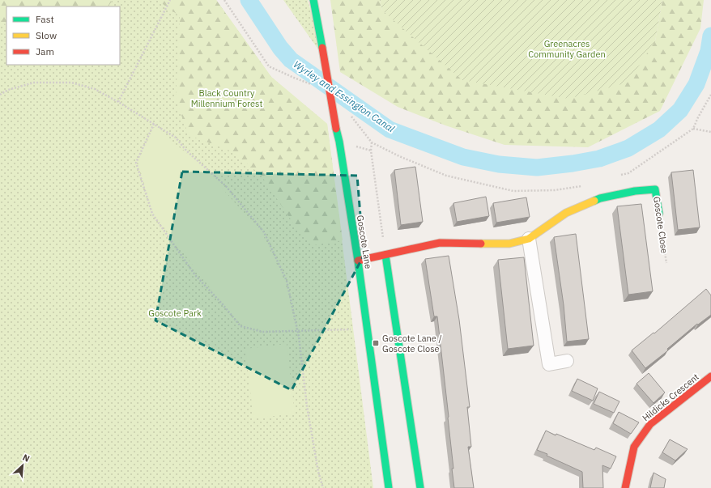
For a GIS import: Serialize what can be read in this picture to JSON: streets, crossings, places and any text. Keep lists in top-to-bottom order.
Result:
{
  "streets": {
    "street": ["Goscote Close", "Goscote Lane", "Hildicks Crescent"]
  },
  "crossings": [
    ["Goscote Close", "Goscote Lane"]
  ],
  "water": ["Wyrley and Essington Canal"],
  "parks": ["Greenacres Community Garden", "Black Country Millennium Forest", "Goscote Park"],
  "places": {
    "transit": ["Goscote Lane / Goscote Close"]
  },
  "legend": ["Fast", "Slow", "Jam"],
  "north": "top right"
}
